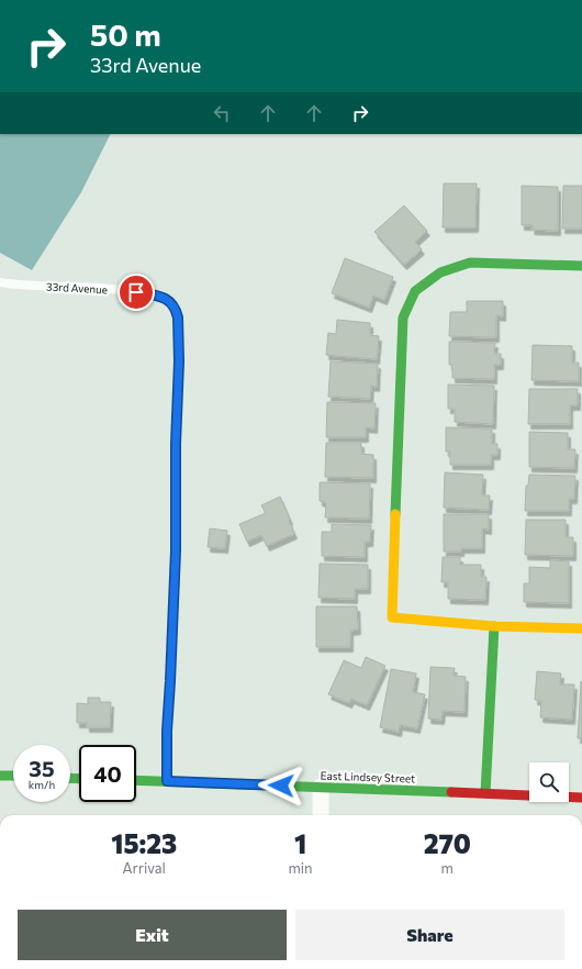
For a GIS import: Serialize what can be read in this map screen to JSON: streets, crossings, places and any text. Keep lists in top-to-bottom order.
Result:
{
  "streets": {
    "street": ["East Lindsey Street"],
    "lane": ["33rd Avenue"]
  },
  "crossings": [
    ["33rd Avenue", "East Lindsey Street"]
  ],
  "page": {
    "turn": ["50 m", "33rd Avenue"],
    "speed": "35 km/h",
    "limit": "40",
    "eta": [
      "15:23",
      "Arrival",
      "1",
      "min",
      "270",
      "m"
    ],
    "buttons": ["Exit", "Share"]
  }
}
